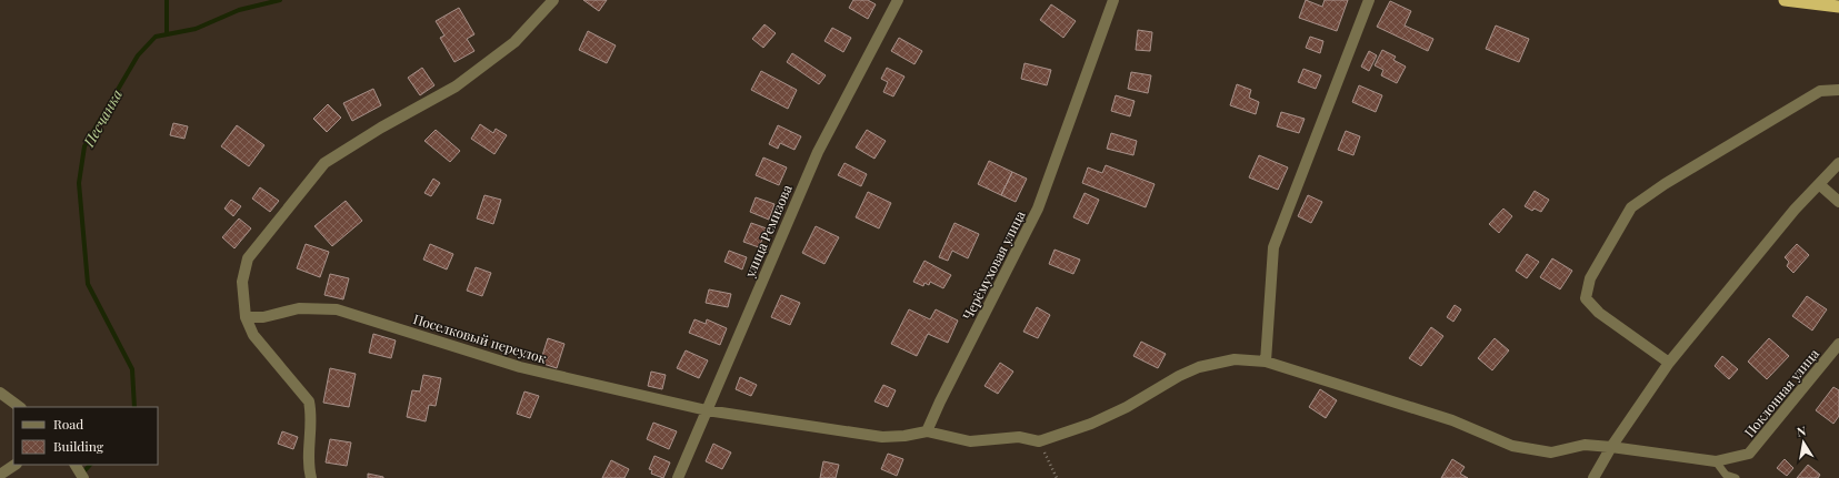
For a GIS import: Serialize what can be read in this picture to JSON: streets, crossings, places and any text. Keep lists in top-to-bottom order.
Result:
{
  "streets": {
    "street": [
      "улица Ремизова",
      "Черёмуховая улица",
      "Поселковый переулок",
      "Поклонная улица"
    ]
  },
  "crossings": [
    ["улица Ремизова", "Поселковый переулок"],
    ["Черёмуховая улица", "Поселковый переулок"]
  ],
  "water": ["Песчанка"],
  "legend": ["Road", "Building"],
  "north": "top"
}
